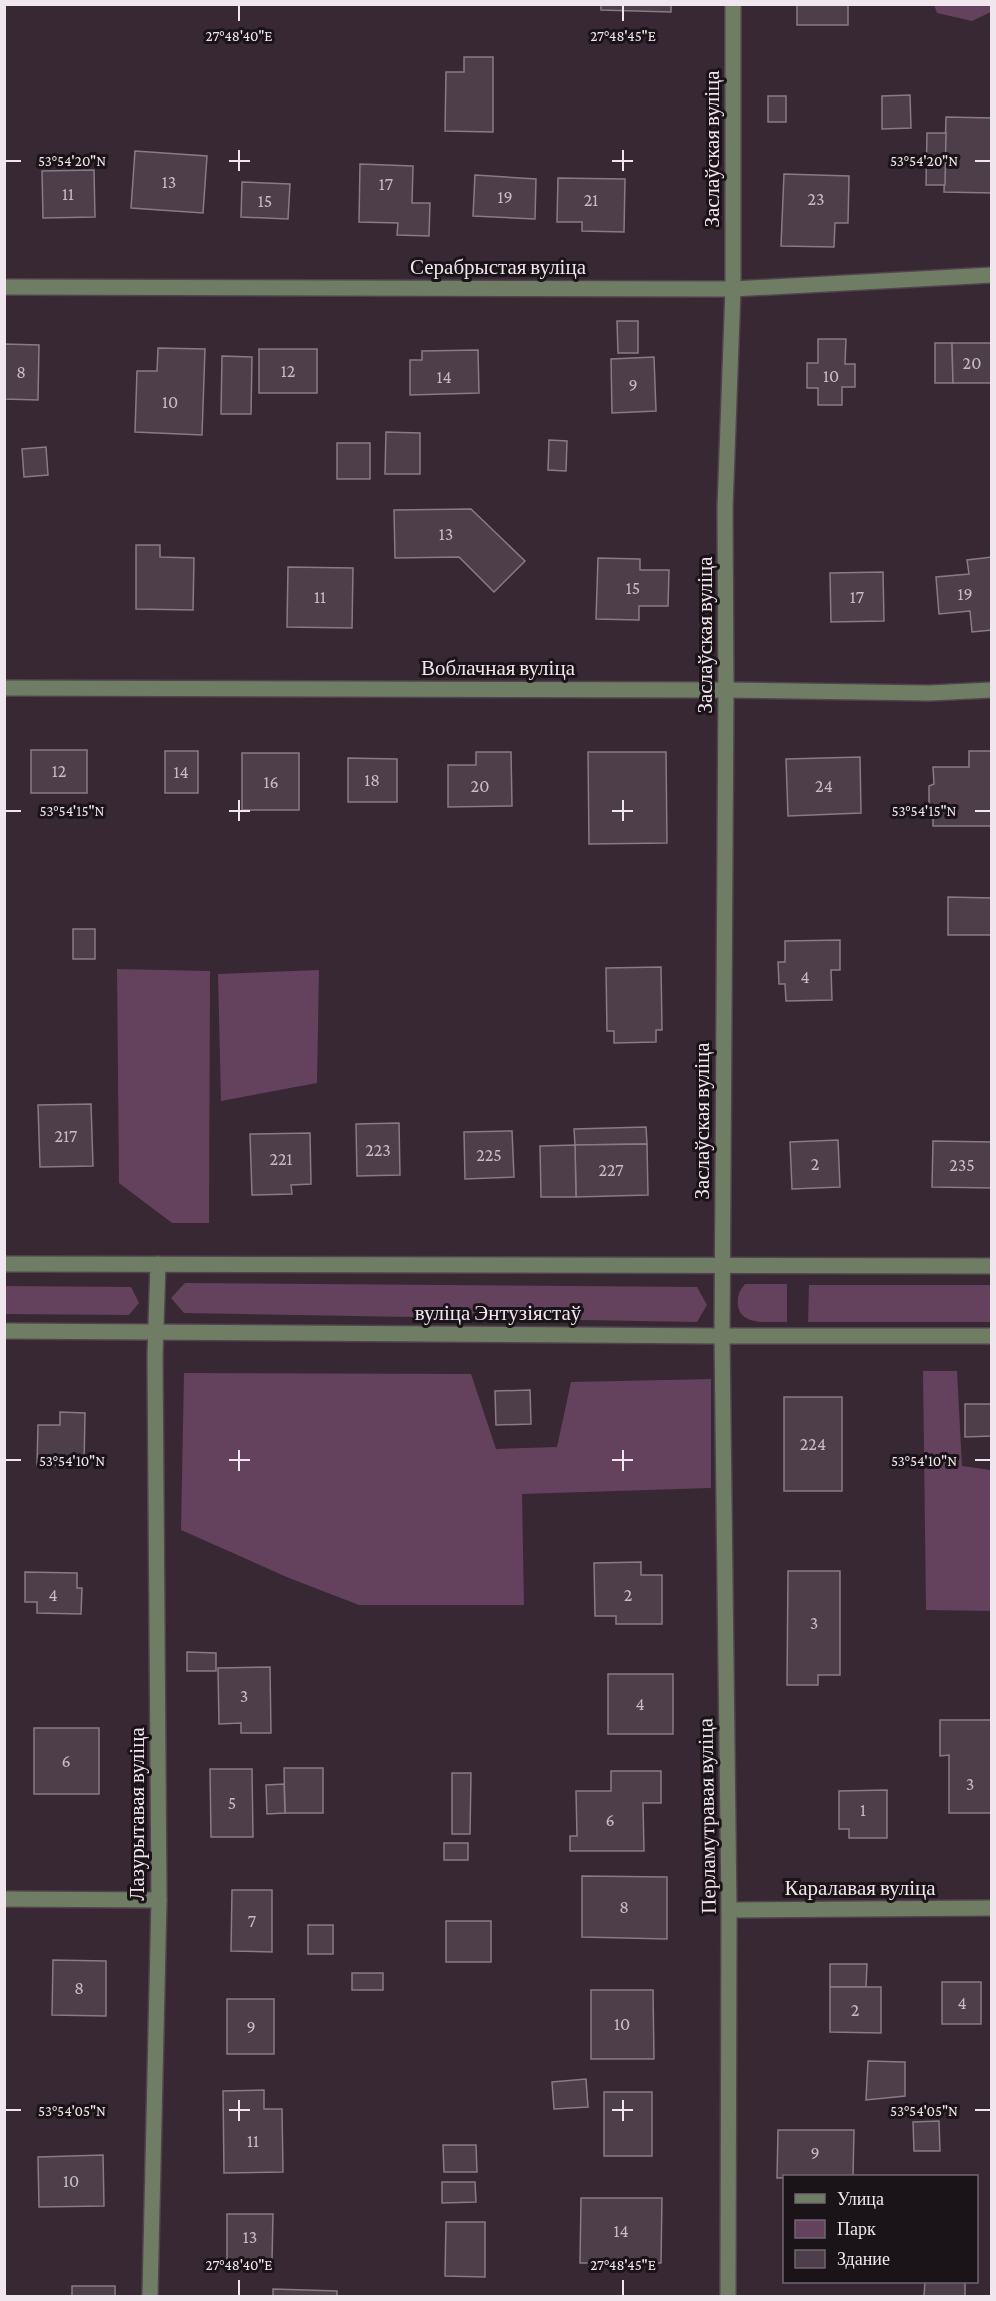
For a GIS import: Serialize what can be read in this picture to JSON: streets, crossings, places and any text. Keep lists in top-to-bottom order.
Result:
{
  "streets": {
    "street": [
      "Заслаўская вуліца",
      "Серабрыстая вуліца",
      "Воблачная вуліца",
      "вуліца Энтузіястаў",
      "Лазурытавая вуліца",
      "Перламутравая вуліца",
      "Каралавая вуліца"
    ]
  },
  "crossings": [
    ["Заслаўская вуліца", "Серабрыстая вуліца"],
    ["Заслаўская вуліца", "Воблачная вуліца"],
    ["Заслаўская вуліца", "вуліца Энтузіястаў"],
    ["Заслаўская вуліца", "Перламутравая вуліца"],
    ["вуліца Энтузіястаў", "Лазурытавая вуліца"],
    ["вуліца Энтузіястаў", "Перламутравая вуліца"],
    ["Перламутравая вуліца", "Каралавая вуліца"]
  ],
  "house_numbers": [
    "13",
    "17",
    "11",
    "19",
    "23",
    "21",
    "15",
    "20",
    "12",
    "8",
    "10",
    "14",
    "9",
    "10",
    "13",
    "15",
    "19",
    "11",
    "17",
    "12",
    "14",
    "18",
    "16",
    "20",
    "24",
    "4",
    "217",
    "223",
    "225",
    "221",
    "2",
    "235",
    "227",
    "224",
    "4",
    "2",
    "3",
    "3",
    "4",
    "6",
    "3",
    "5",
    "1",
    "6",
    "8",
    "7",
    "8",
    "4",
    "2",
    "10",
    "9",
    "11",
    "9",
    "10",
    "14",
    "13"
  ],
  "legend": ["Улица", "Парк", "Здание"],
  "coordinates": [
    "27°48'40\"E",
    "27°48'45\"E",
    "53°54'20\"N",
    "53°54'15\"N",
    "53°54'10\"N",
    "53°54'05\"N"
  ]
}
